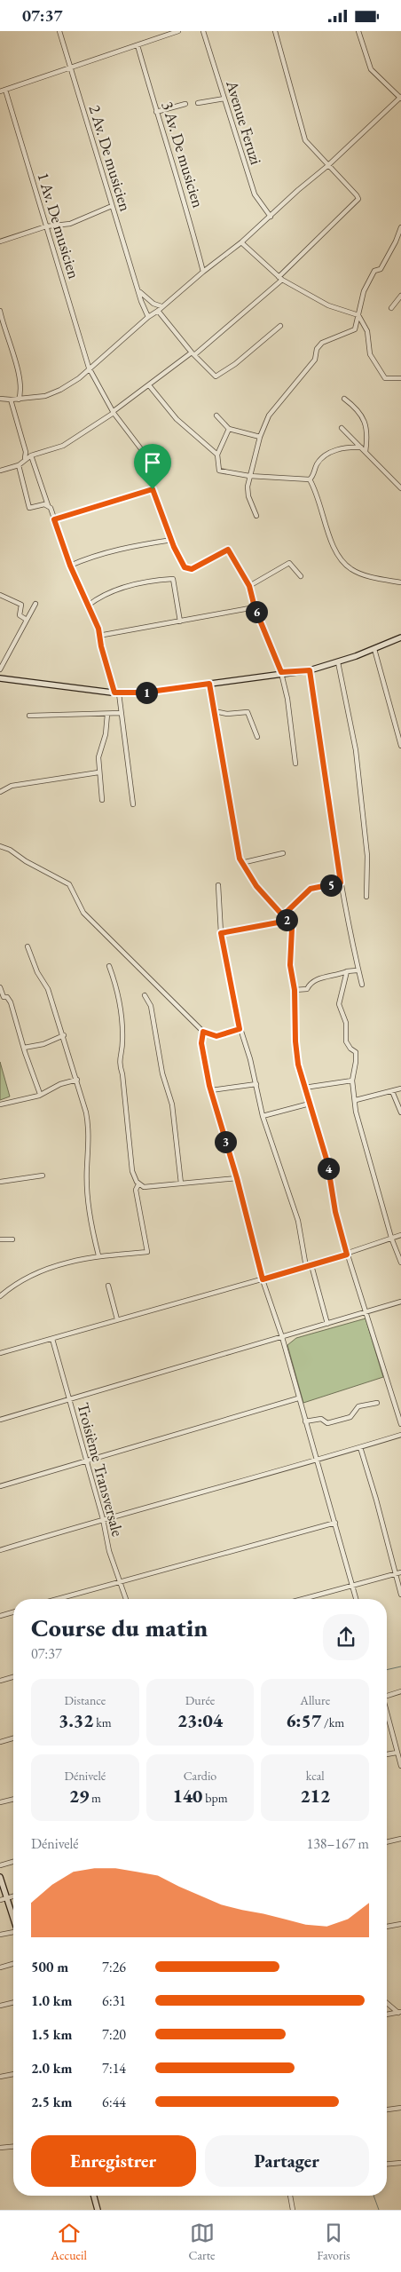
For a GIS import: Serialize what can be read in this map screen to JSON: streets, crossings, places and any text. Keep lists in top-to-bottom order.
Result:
{
  "streets": {
    "street": [
      "Avenue Feruzi",
      "3 Av. De musicien",
      "2 Av. De musicien",
      "1 Av. De musicien",
      "Troisième Transversale"
    ]
  },
  "page": {
    "status": "07:37",
    "pins": [
      "6",
      "1",
      "5",
      "2",
      "3",
      "4"
    ],
    "heading": ["Course du matin", "07:37"],
    "stats": [
      ["Distance", "3.32 km"],
      ["Durée", "23:04"],
      ["Allure", "6:57 /km"],
      ["Dénivelé", "29 m"],
      ["Cardio", "140 bpm"],
      ["kcal", "212"]
    ],
    "chart": ["Dénivelé", "138–167 m"],
    "list": [
      {
        "name": "500 m",
        "note": "7:26"
      },
      {
        "name": "1.0 km",
        "note": "6:31"
      },
      {
        "name": "1.5 km",
        "note": "7:20"
      },
      {
        "name": "2.0 km",
        "note": "7:14"
      },
      {
        "name": "2.5 km",
        "note": "6:44"
      }
    ],
    "buttons": ["Enregistrer", "Partager"],
    "tabs": ["Accueil", "Carte", "Favoris"]
  }
}
